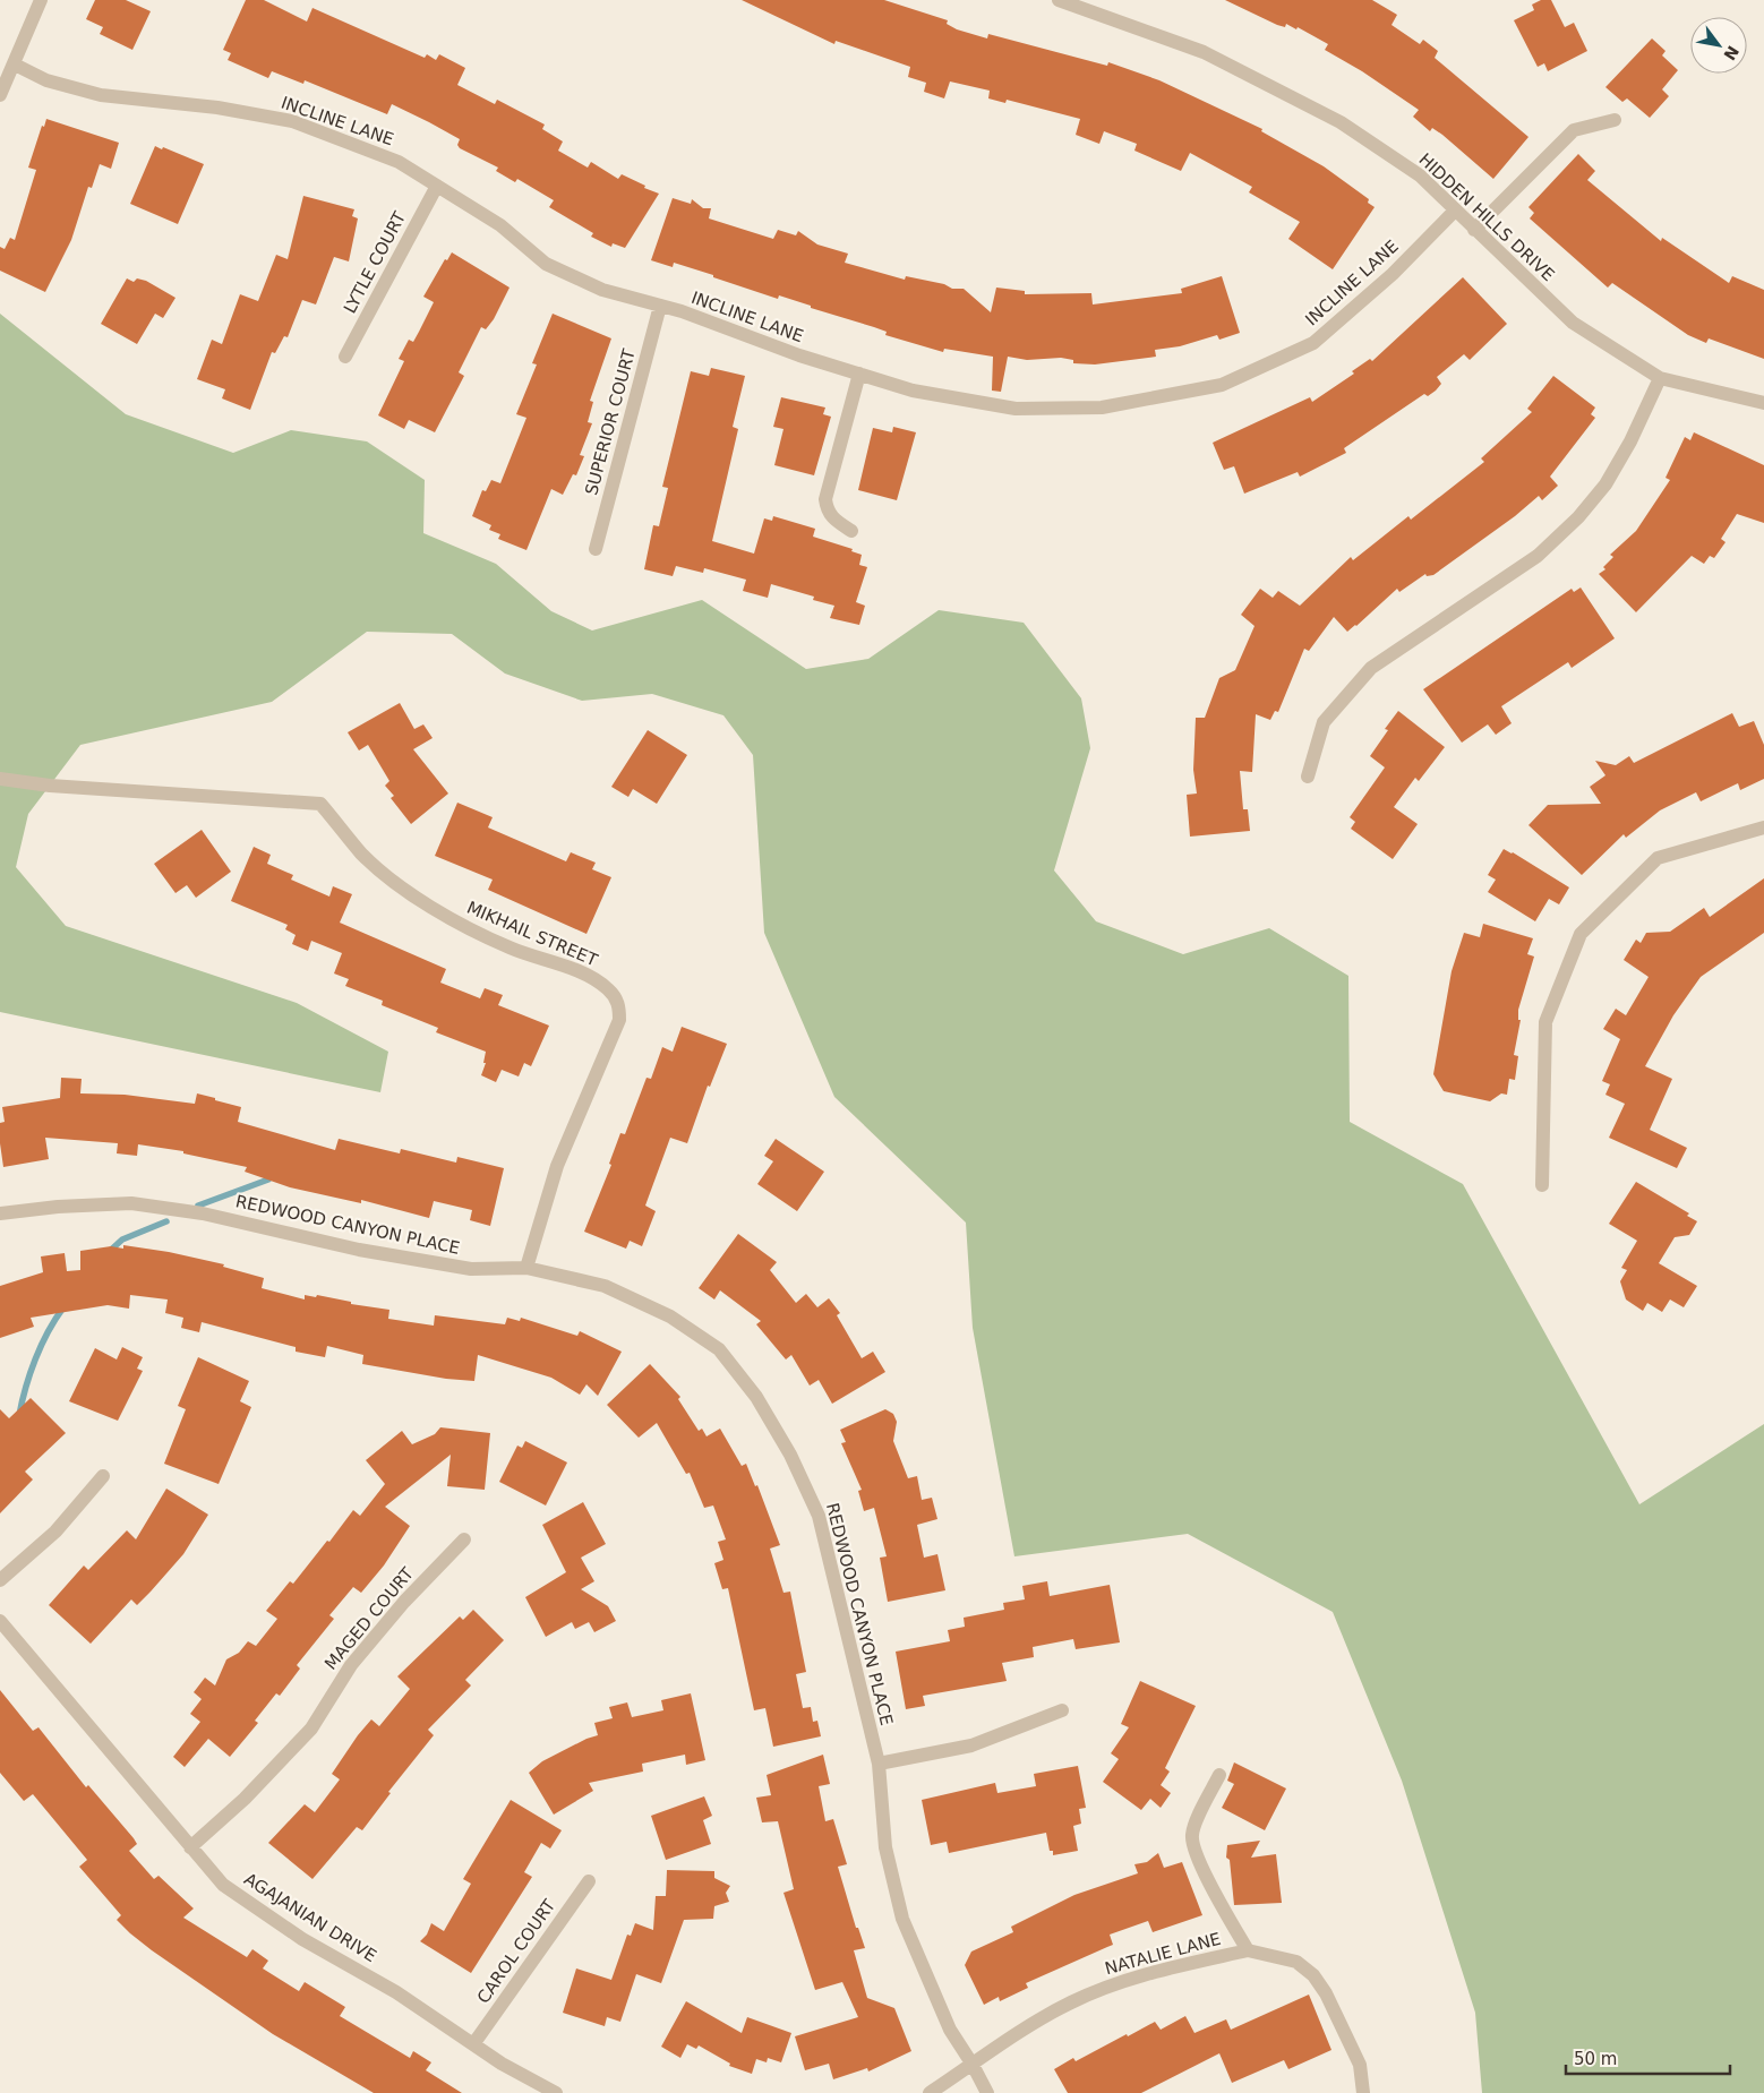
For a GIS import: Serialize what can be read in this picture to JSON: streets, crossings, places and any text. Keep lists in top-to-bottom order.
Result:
{
  "streets": {
    "street": [
      "INCLINE LANE",
      "HIDDEN HILLS DRIVE",
      "LYTLE COURT",
      "SUPERIOR COURT",
      "MIKHAIL STREET",
      "REDWOOD CANYON PLACE",
      "MAGED COURT",
      "AGAJANIAN DRIVE",
      "CAROL COURT",
      "NATALIE LANE"
    ]
  },
  "crossings": [
    ["INCLINE LANE", "HIDDEN HILLS DRIVE"],
    ["INCLINE LANE", "LYTLE COURT"],
    ["INCLINE LANE", "SUPERIOR COURT"],
    ["MIKHAIL STREET", "REDWOOD CANYON PLACE"],
    ["REDWOOD CANYON PLACE", "NATALIE LANE"],
    ["MAGED COURT", "AGAJANIAN DRIVE"],
    ["AGAJANIAN DRIVE", "CAROL COURT"]
  ],
  "scale_bar": "50 m",
  "north": "bottom right"
}
